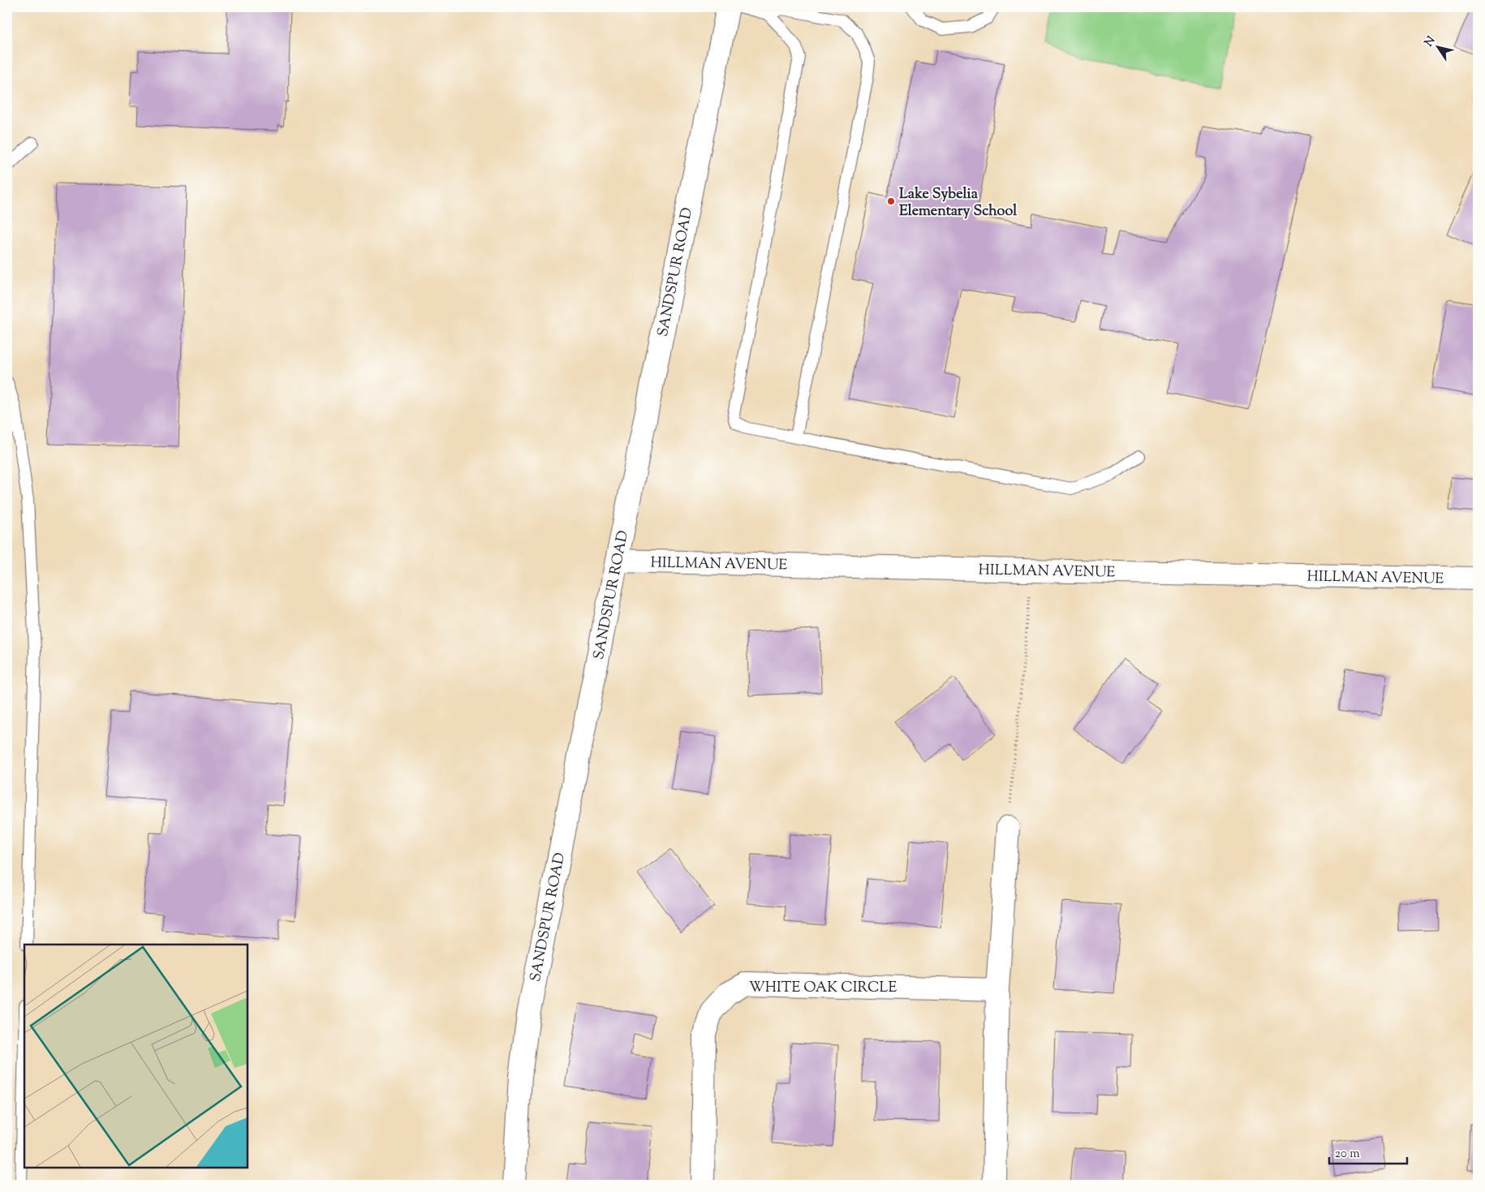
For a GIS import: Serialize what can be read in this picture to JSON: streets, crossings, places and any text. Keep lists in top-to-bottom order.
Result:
{
  "streets": {
    "street": ["SANDSPUR ROAD", "HILLMAN AVENUE", "WHITE OAK CIRCLE"]
  },
  "crossings": [
    ["SANDSPUR ROAD", "HILLMAN AVENUE"]
  ],
  "places": ["Lake Sybelia Elementary School"],
  "scale_bar": "20 m",
  "north": "top left"
}
